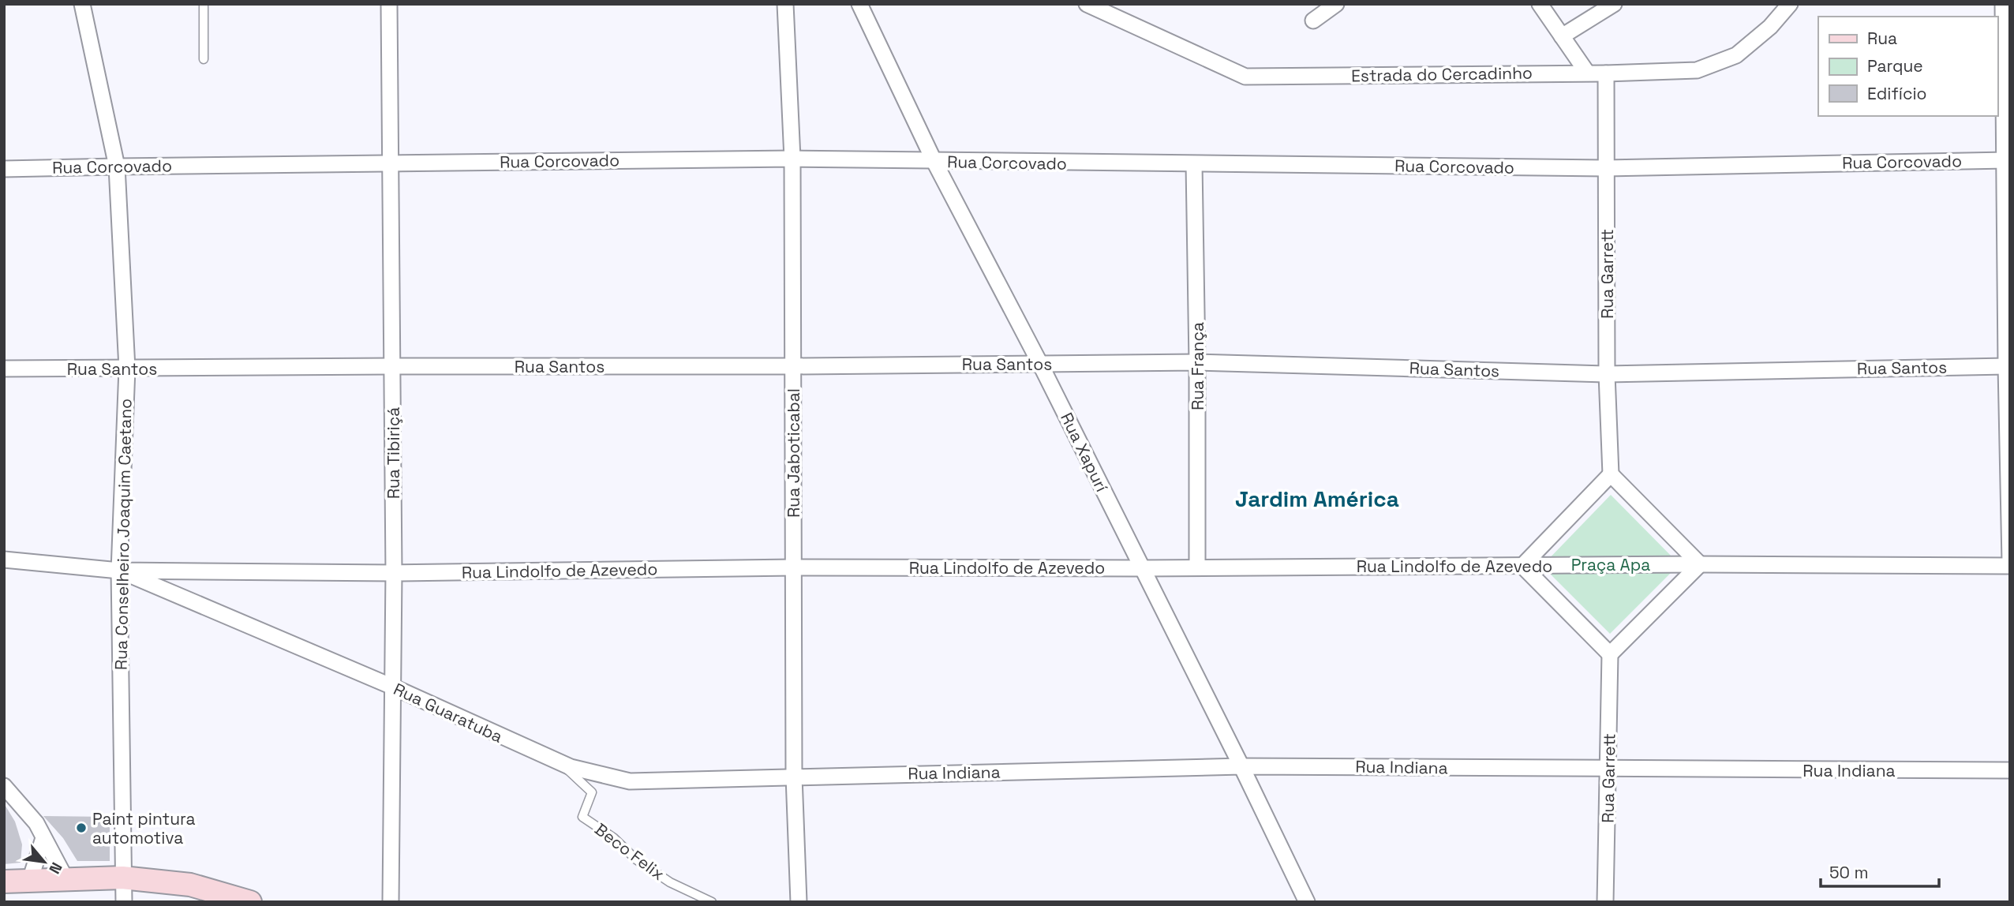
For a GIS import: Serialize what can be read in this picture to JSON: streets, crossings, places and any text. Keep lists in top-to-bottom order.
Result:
{
  "streets": {
    "street": [
      "Estrada do Cercadinho",
      "Rua Corcovado",
      "Rua Garrett",
      "Rua Santos",
      "Rua França",
      "Rua Xapurí",
      "Rua Tibiriçá",
      "Rua Jaboticabal",
      "Rua Conselheiro Joaquim Caetano",
      "Rua Lindolfo de Azevedo",
      "Rua Guaratuba",
      "Rua Indiana"
    ],
    "lane": ["Beco Felix"]
  },
  "crossings": [
    ["Estrada do Cercadinho", "Rua Garrett"],
    ["Rua Corcovado", "Rua Garrett"],
    ["Rua Corcovado", "Rua França"],
    ["Rua Corcovado", "Rua Xapurí"],
    ["Rua Corcovado", "Rua Tibiriçá"],
    ["Rua Corcovado", "Rua Jaboticabal"],
    ["Rua Corcovado", "Rua Conselheiro Joaquim Caetano"],
    ["Rua Garrett", "Rua Santos"],
    ["Rua Garrett", "Rua Indiana"],
    ["Rua Santos", "Rua França"],
    ["Rua Santos", "Rua Xapurí"],
    ["Rua Santos", "Rua Tibiriçá"],
    ["Rua Santos", "Rua Jaboticabal"],
    ["Rua Santos", "Rua Conselheiro Joaquim Caetano"],
    ["Rua França", "Rua Lindolfo de Azevedo"],
    ["Rua Xapurí", "Rua Lindolfo de Azevedo"],
    ["Rua Xapurí", "Rua Indiana"],
    ["Rua Tibiriçá", "Rua Lindolfo de Azevedo"],
    ["Rua Tibiriçá", "Rua Guaratuba"],
    ["Rua Jaboticabal", "Rua Lindolfo de Azevedo"],
    ["Rua Jaboticabal", "Rua Guaratuba"],
    ["Rua Jaboticabal", "Rua Indiana"],
    ["Rua Conselheiro Joaquim Caetano", "Rua Lindolfo de Azevedo"],
    ["Rua Conselheiro Joaquim Caetano", "Rua Guaratuba"],
    ["Rua Lindolfo de Azevedo", "Rua Guaratuba"],
    ["Rua Guaratuba", "Rua Indiana"],
    ["Rua Guaratuba", "Beco Felix"]
  ],
  "districts": ["Jardim América"],
  "parks": ["Praça Apa"],
  "places": ["Paint pintura automotiva"],
  "legend": ["Rua", "Parque", "Edifício"],
  "scale_bar": "50 m",
  "north": "bottom right"
}
